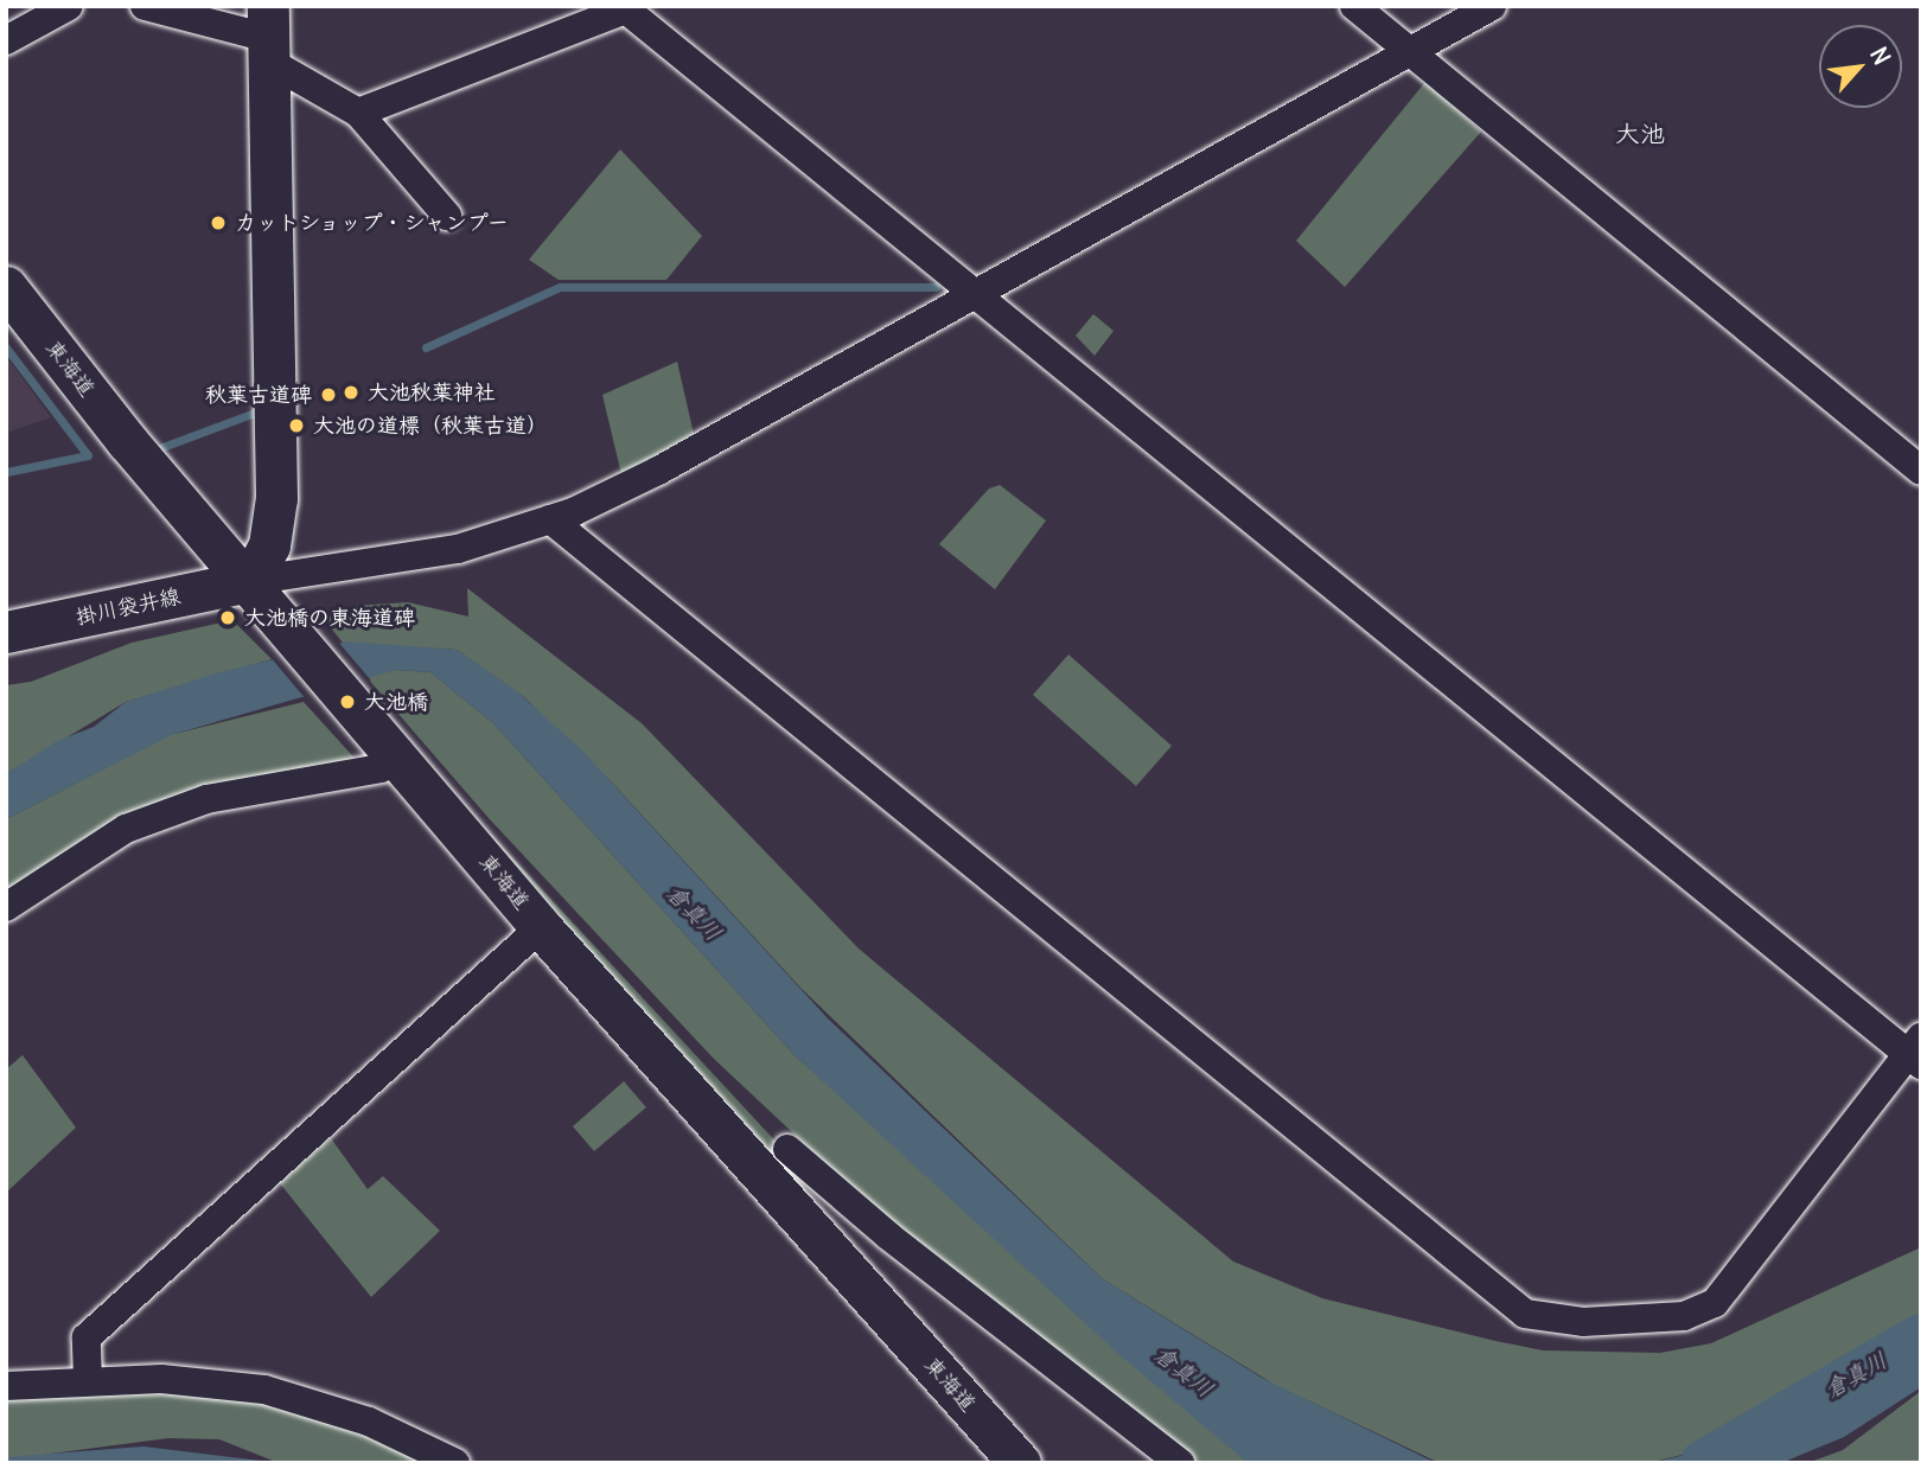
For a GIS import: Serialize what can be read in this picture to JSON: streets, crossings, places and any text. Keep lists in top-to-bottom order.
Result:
{
  "streets": {
    "main road": ["東海道", "掛川袋井線"]
  },
  "crossings": [
    ["東海道", "掛川袋井線"]
  ],
  "districts": ["大池"],
  "water": ["倉真川"],
  "places": [
    "カットショップ・シャンプー",
    "大池秋葉神社",
    "秋葉古道碑",
    "大池の道標（秋葉古道）",
    "大池橋の東海道碑",
    "大池橋"
  ],
  "north": "top right"
}
